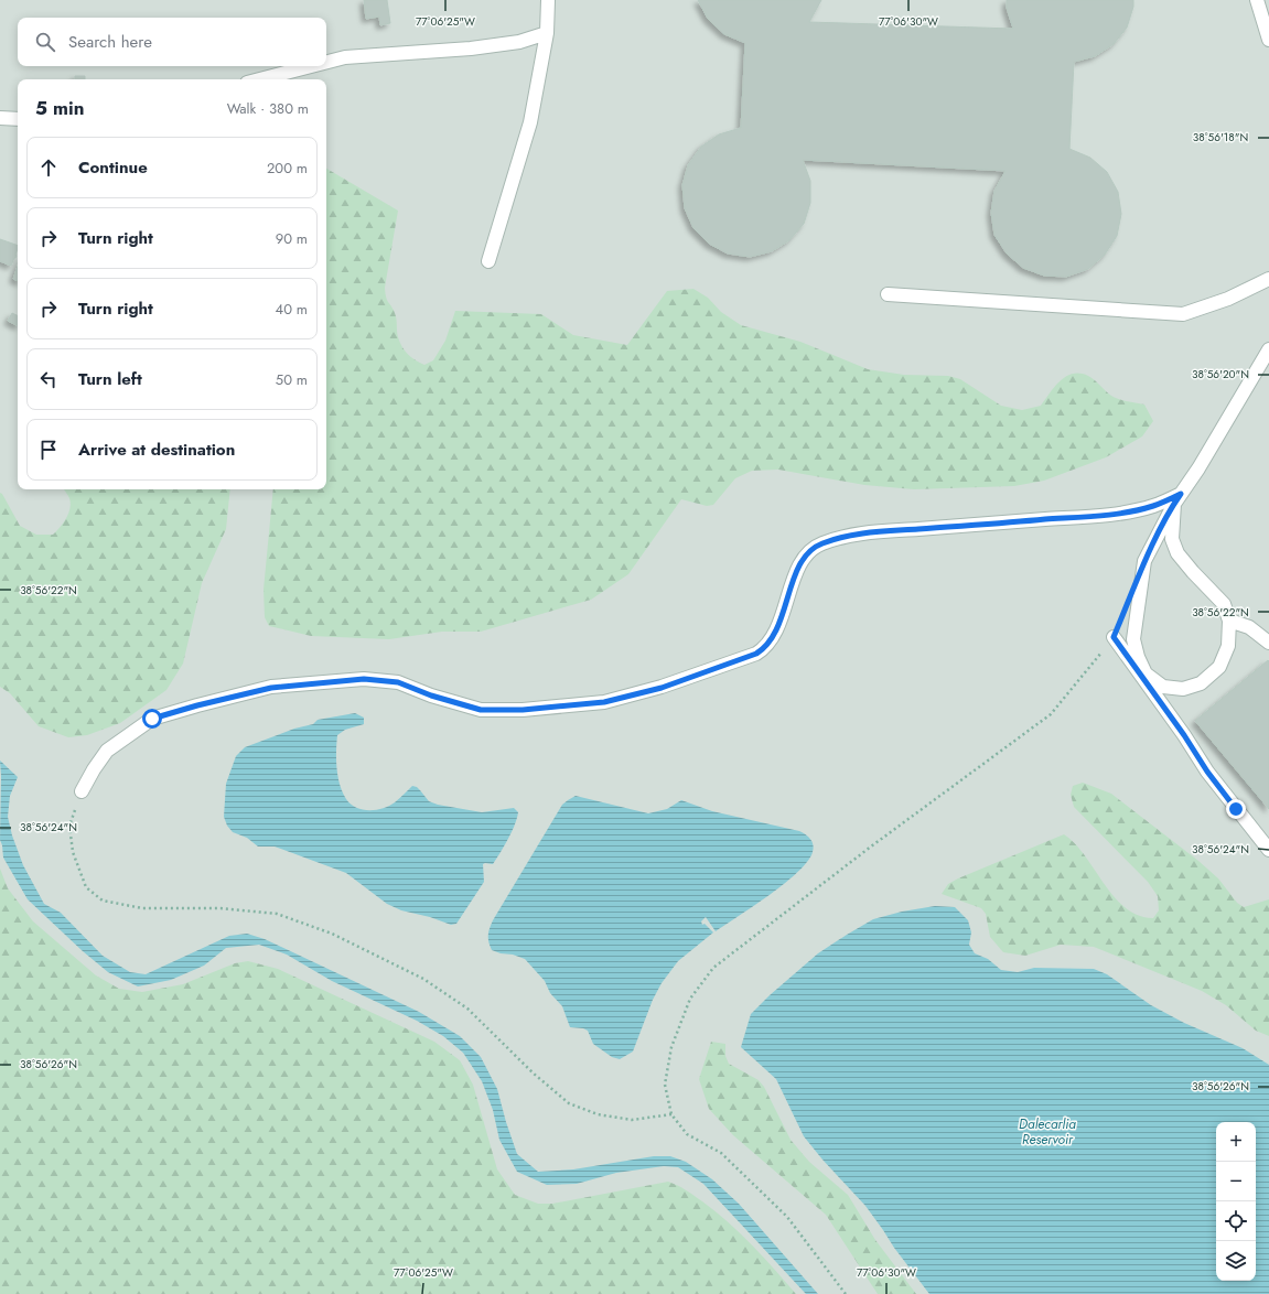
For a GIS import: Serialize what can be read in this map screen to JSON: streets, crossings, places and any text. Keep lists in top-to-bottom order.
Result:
{
  "water": ["Dalecarlia Reservoir"],
  "page": {
    "search": "Search here",
    "heading": ["5 min", "Walk · 380 m"],
    "list": [
      ["Continue", "200 m"],
      ["Turn right", "90 m"],
      ["Turn right", "40 m"],
      ["Turn left", "50 m"],
      "Arrive at destination"
    ],
    "map_buttons": ["+", "−"]
  },
  "coordinates": [
    "77°06'25\"W",
    "77°06'30\"W",
    "38°56'18\"N",
    "38°56'20\"N",
    "38°56'22\"N",
    "38°56'24\"N",
    "38°56'26\"N"
  ]
}
